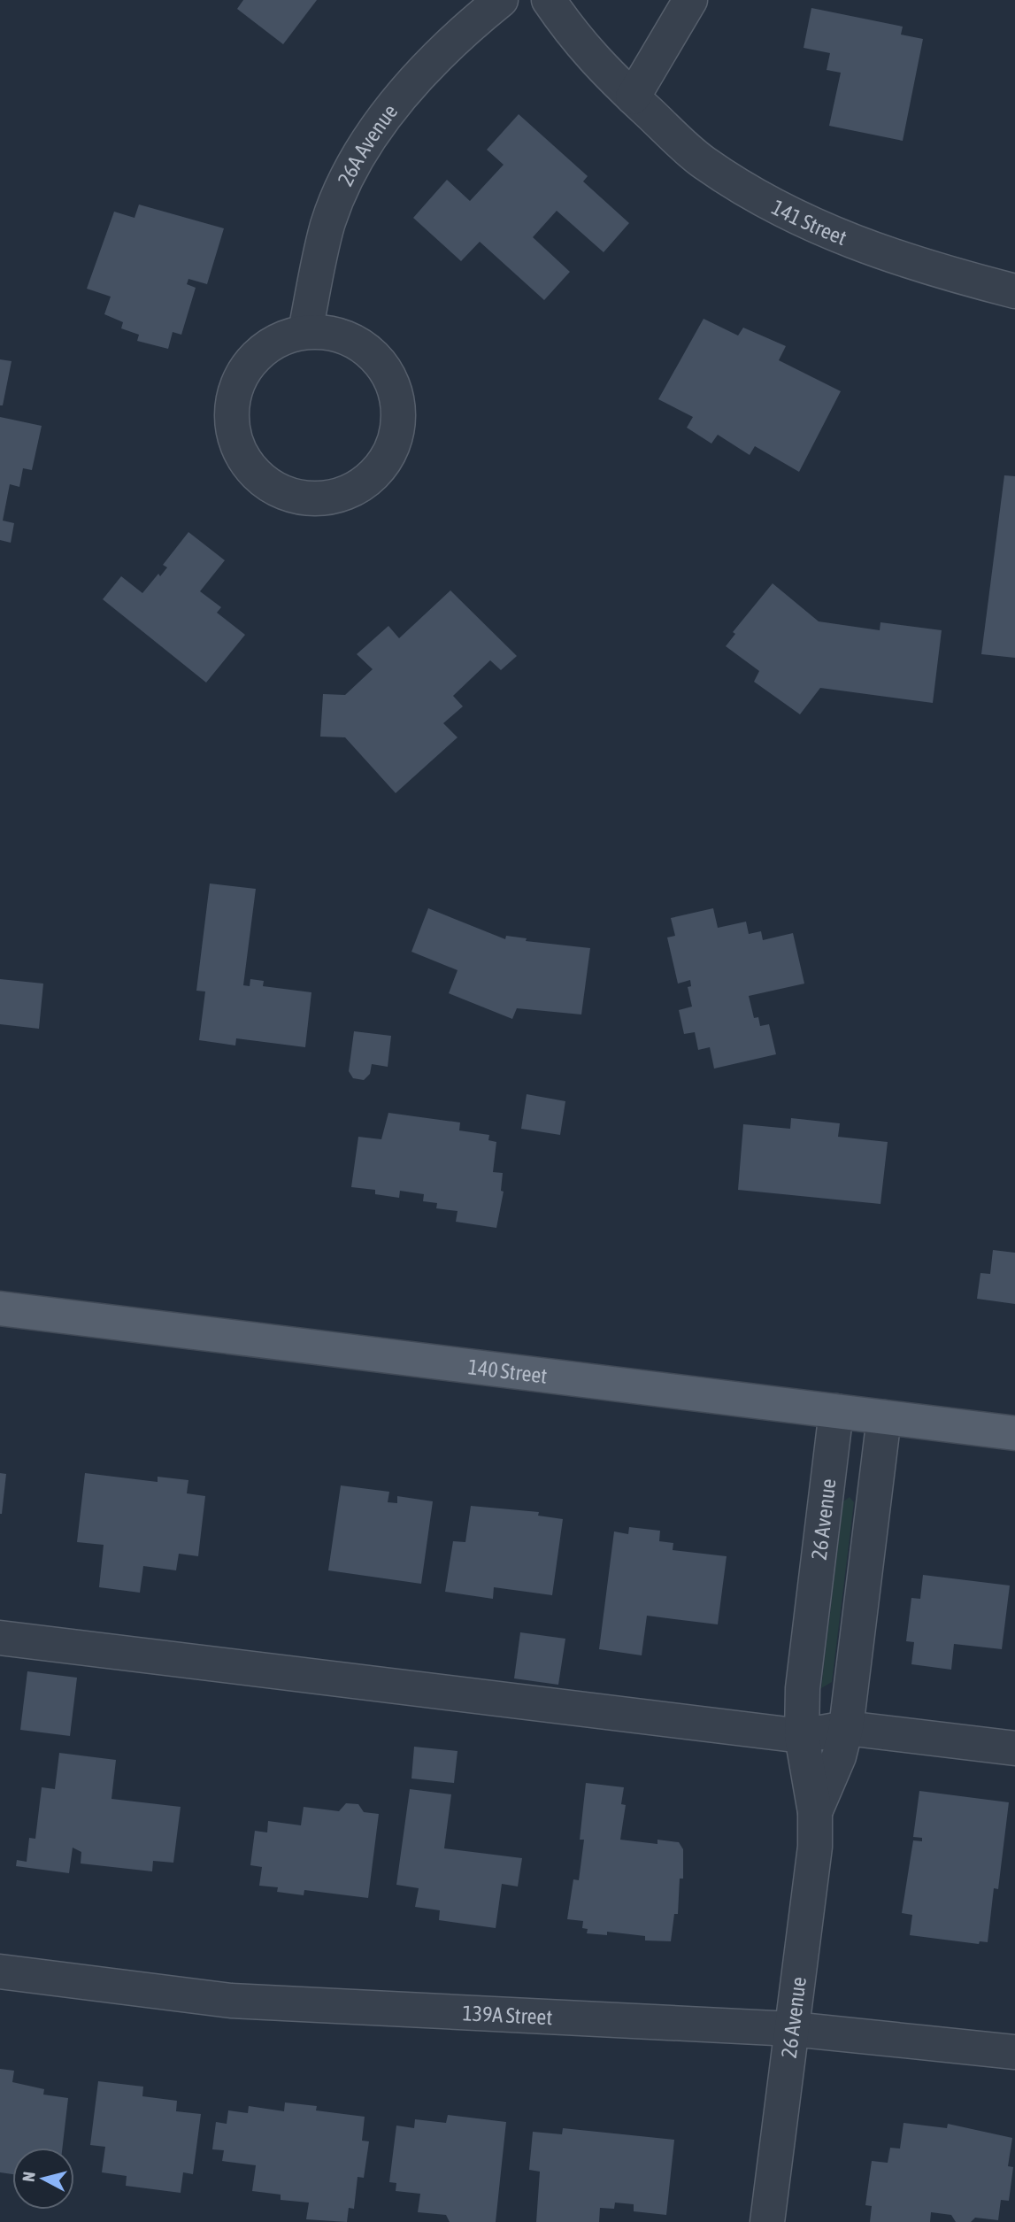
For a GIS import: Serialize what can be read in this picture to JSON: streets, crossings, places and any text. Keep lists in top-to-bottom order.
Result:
{
  "streets": {
    "main road": ["140 Street"],
    "street": [
      "26A Avenue",
      "141 Street",
      "26 Avenue",
      "139A Street"
    ]
  },
  "crossings": [
    ["140 Street", "26 Avenue"],
    ["26 Avenue", "139A Street"]
  ],
  "north": "left"
}
